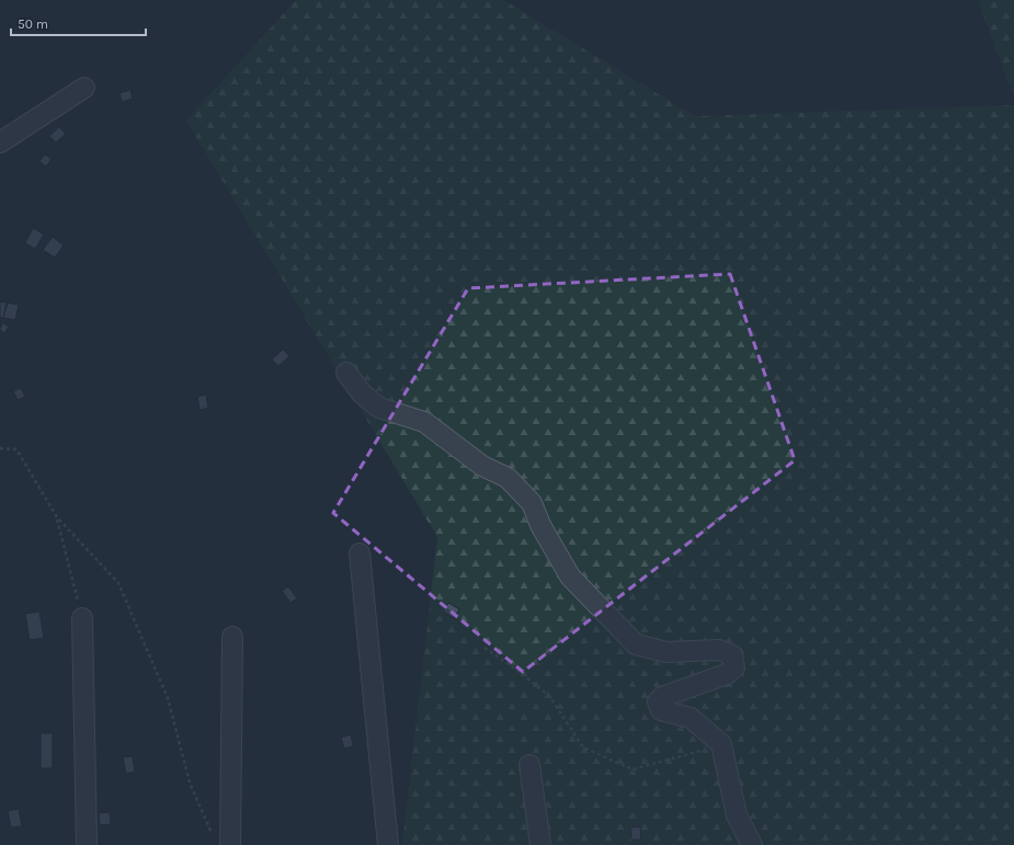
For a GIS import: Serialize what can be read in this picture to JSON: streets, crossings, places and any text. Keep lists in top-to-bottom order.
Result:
{
  "scale_bar": "50 m"
}
